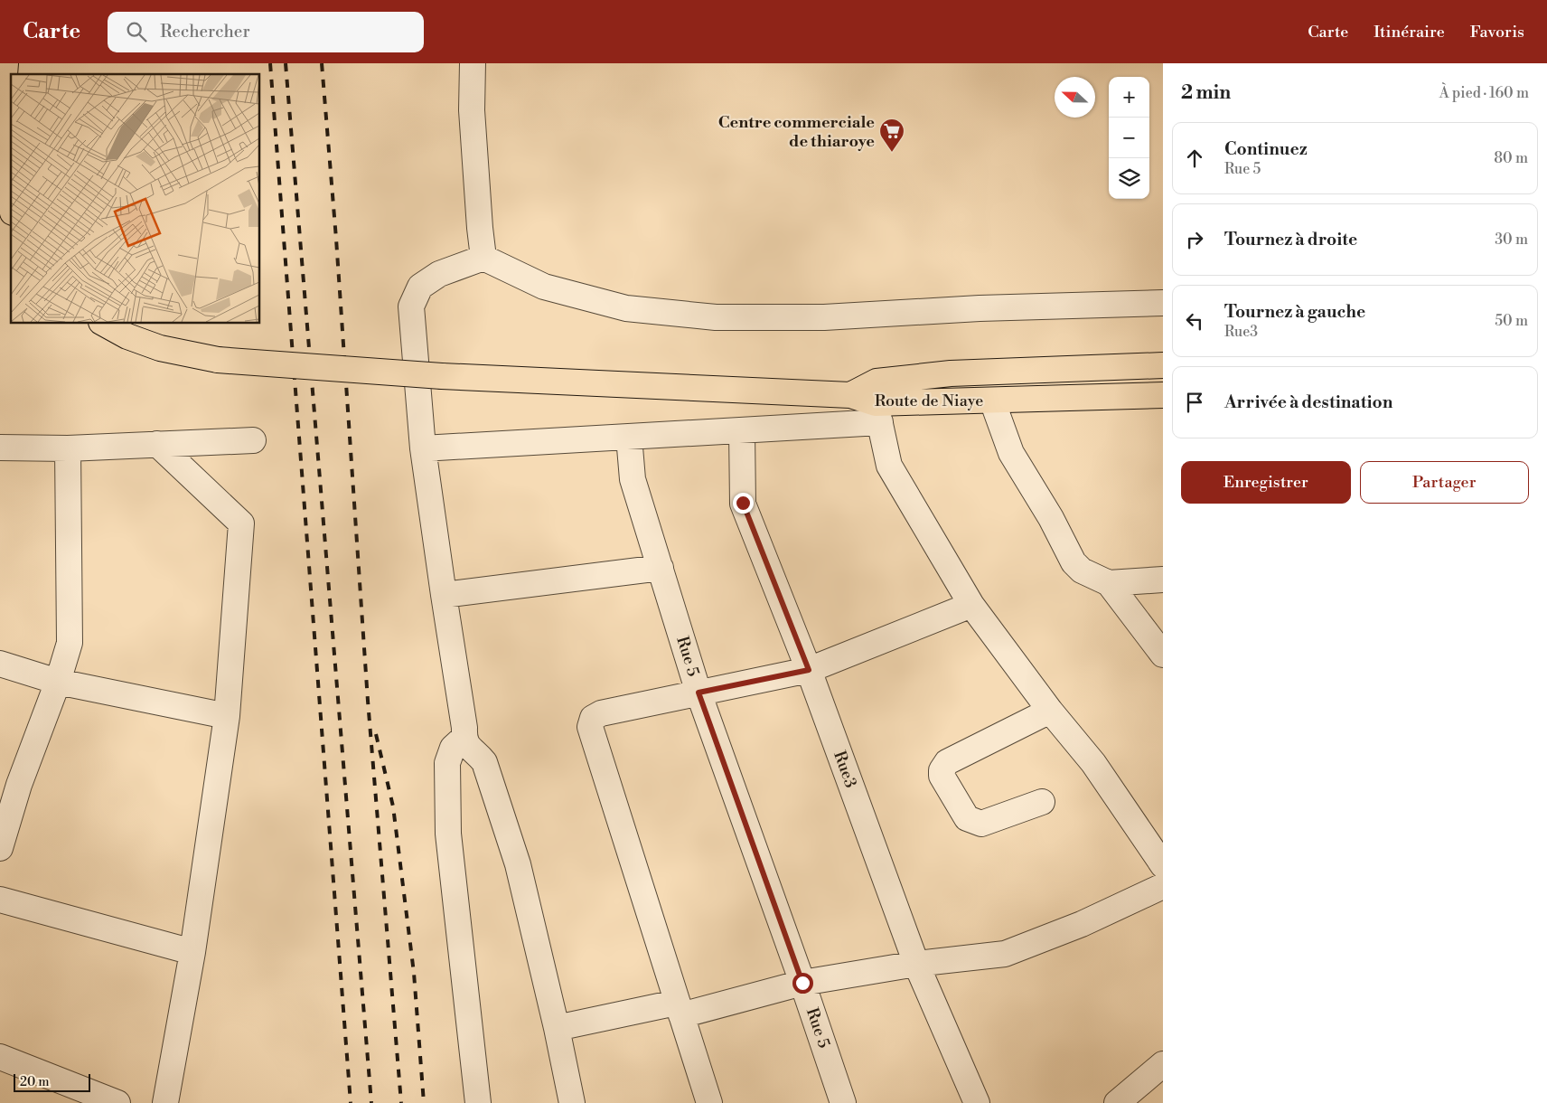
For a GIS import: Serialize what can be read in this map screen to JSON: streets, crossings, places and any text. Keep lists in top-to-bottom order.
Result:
{
  "streets": {
    "main road": ["Route de Niaye"],
    "street": ["Rue 5", "Rue3"]
  },
  "places": {
    "supermarket": ["Centre commerciale de thiaroye"]
  },
  "scale_bar": "20 m",
  "north": "left",
  "page": {
    "header": "Carte",
    "search": "Rechercher",
    "nav": ["Carte", "Itinéraire", "Favoris"],
    "heading": ["2 min", "À pied · 160 m"],
    "map_buttons": ["+", "−"],
    "list": [
      ["Continuez", "Rue 5", "80 m"],
      ["Tournez à droite", "30 m"],
      ["Tournez à gauche", "Rue3", "50 m"],
      "Arrivée à destination"
    ],
    "buttons": ["Enregistrer", "Partager"],
    "scale": "20 m"
  }
}
